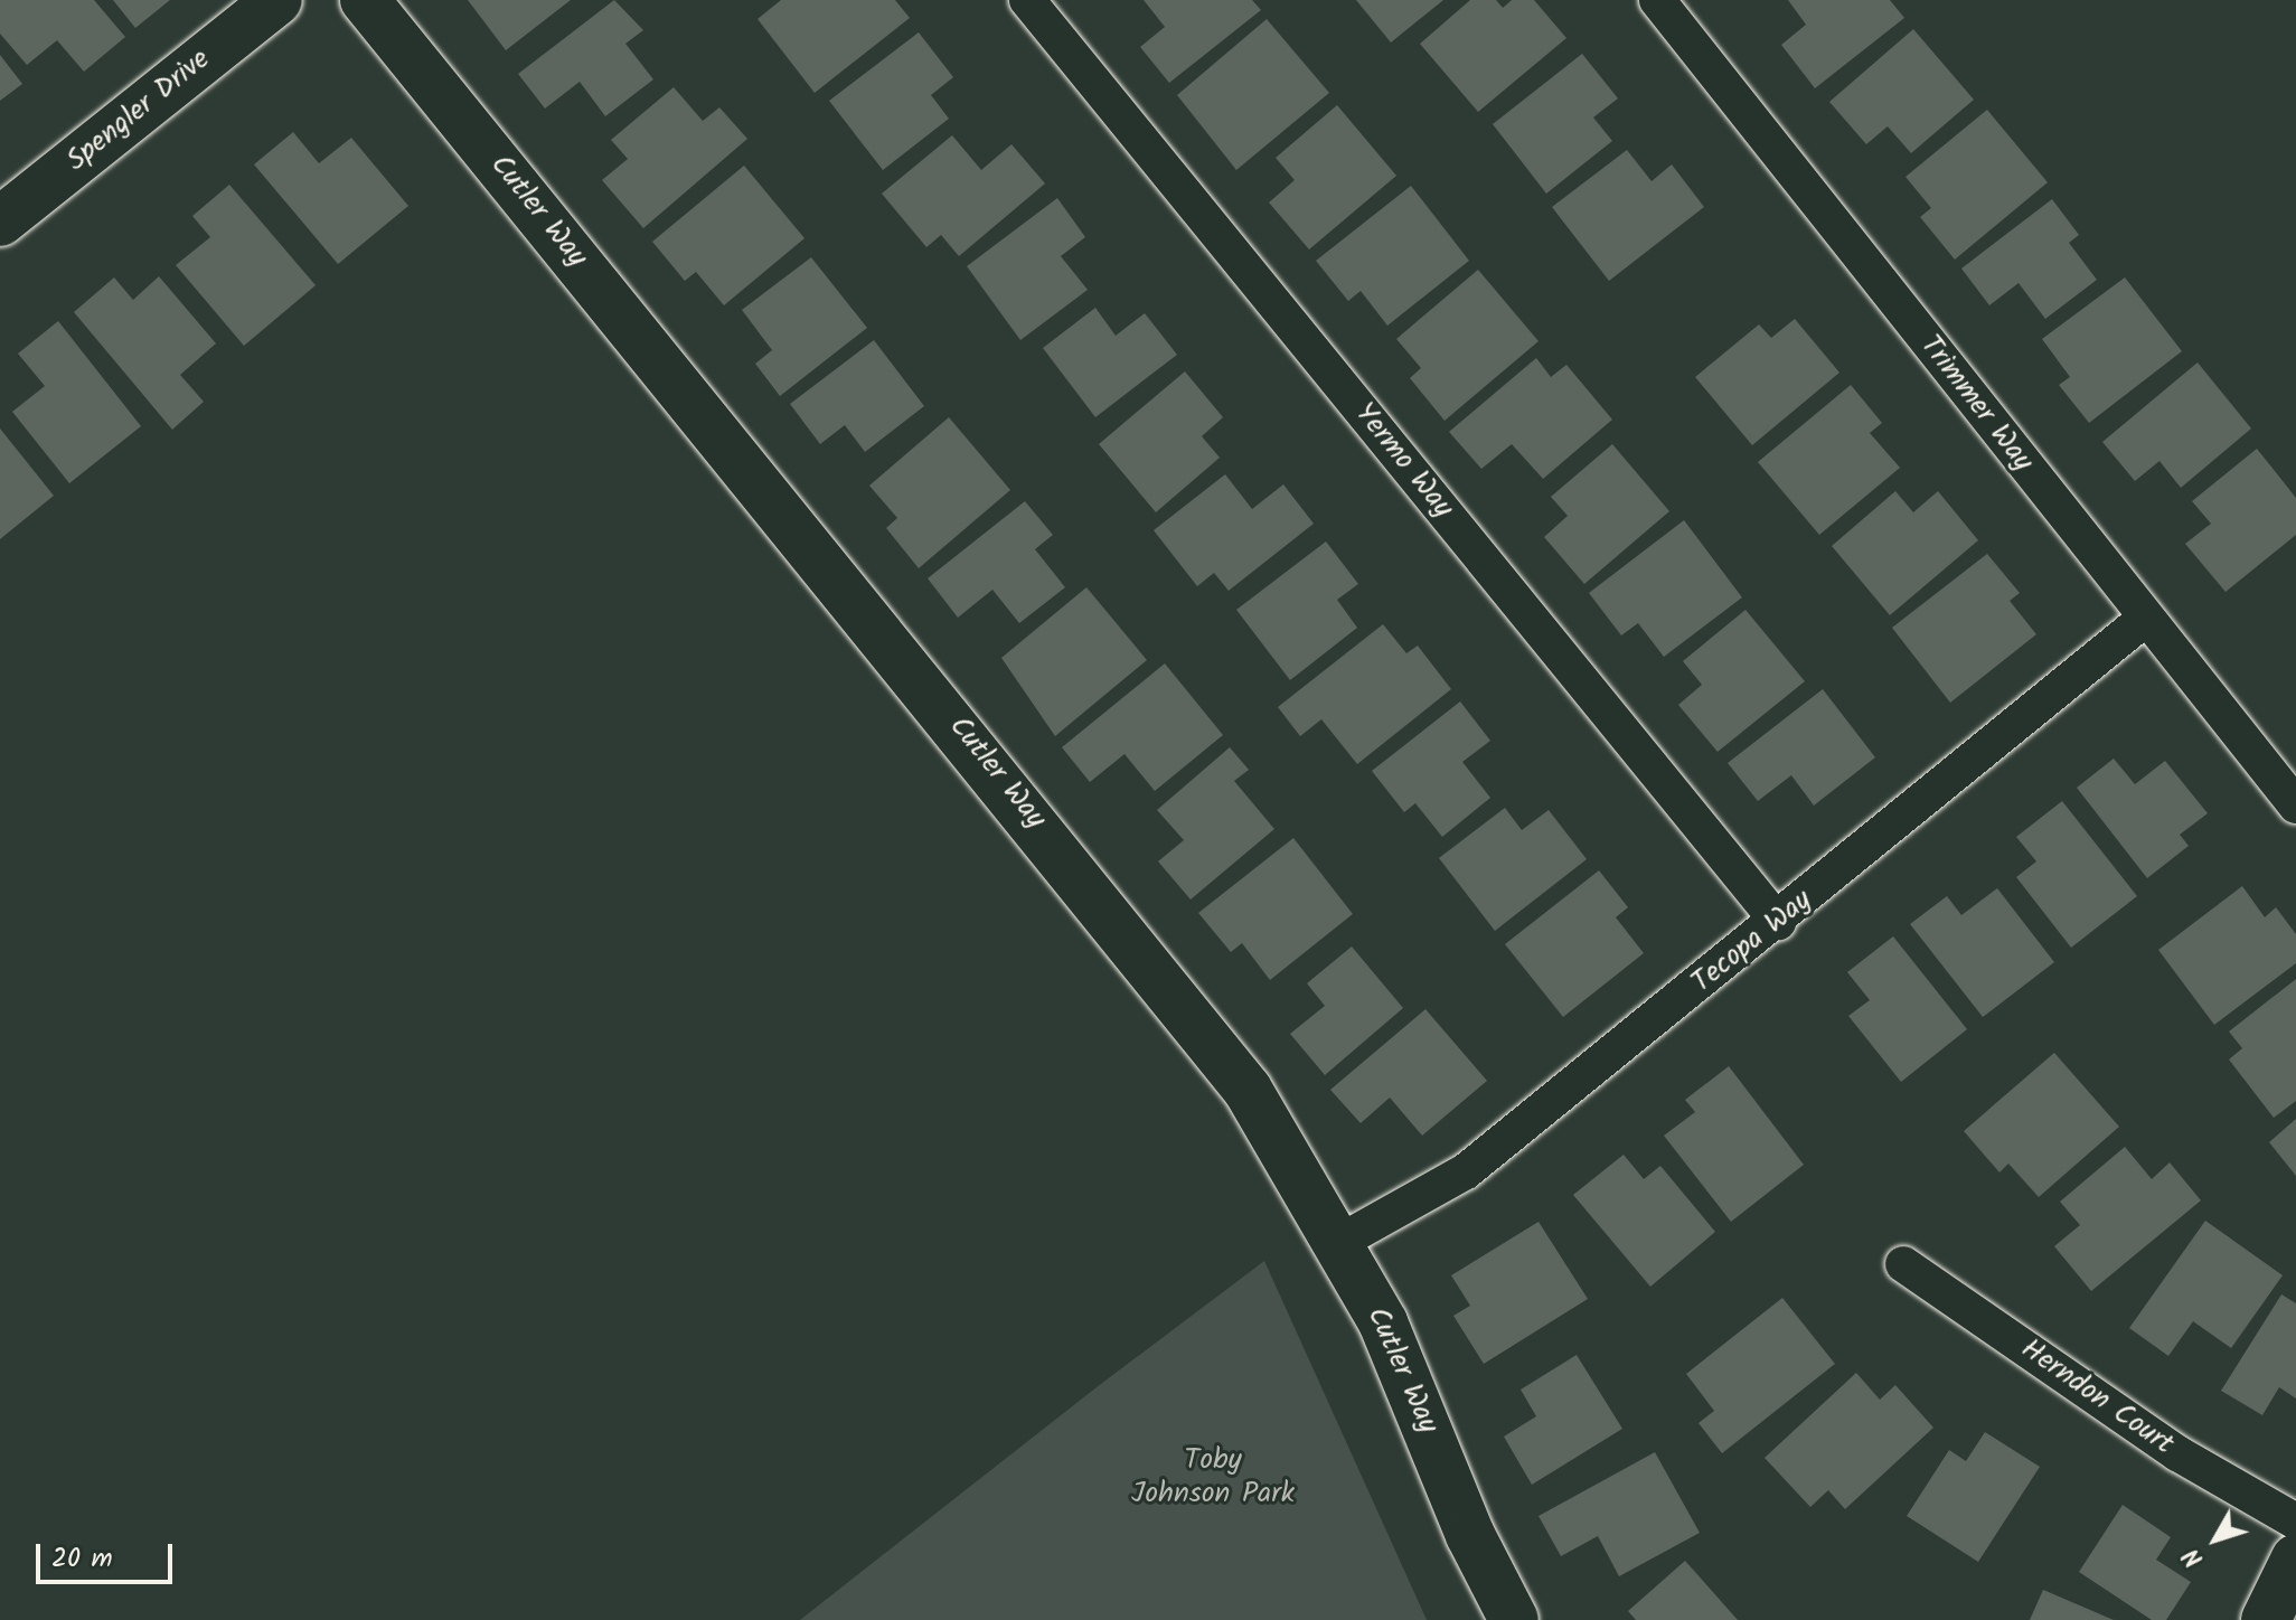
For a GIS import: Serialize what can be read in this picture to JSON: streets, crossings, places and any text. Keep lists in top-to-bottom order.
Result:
{
  "streets": {
    "street": [
      "Spengler Drive",
      "Cutler Way",
      "Trimmer Way",
      "Yermo Way",
      "Tecopa Way",
      "Herndon Court"
    ]
  },
  "crossings": [
    ["Cutler Way", "Tecopa Way"],
    ["Trimmer Way", "Tecopa Way"],
    ["Yermo Way", "Tecopa Way"]
  ],
  "parks": ["Toby Johnson Park"],
  "scale_bar": "20 m",
  "north": "bottom left"
}
